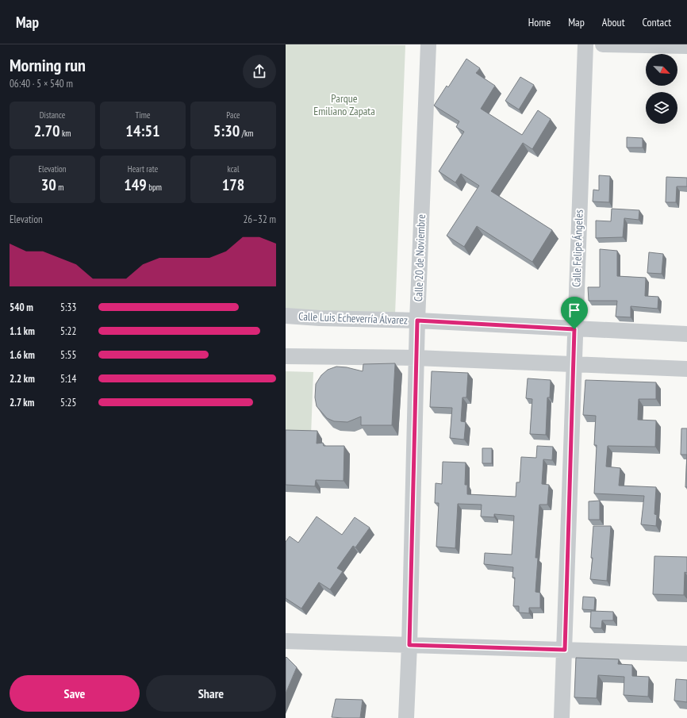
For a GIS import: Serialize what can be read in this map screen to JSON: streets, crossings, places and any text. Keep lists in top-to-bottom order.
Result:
{
  "streets": {
    "street": ["Calle Felipe Ángeles", "Calle 20 de Noviembre", "Calle Luis Echeverría Álvarez"]
  },
  "crossings": [
    ["Calle Felipe Ángeles", "Calle Luis Echeverría Álvarez"],
    ["Calle 20 de Noviembre", "Calle Luis Echeverría Álvarez"]
  ],
  "parks": ["Parque Emiliano Zapata"],
  "north": "bottom right",
  "page": {
    "header": "Map",
    "nav": [
      "Home",
      "Map",
      "About",
      "Contact"
    ],
    "heading": ["Morning run", "06:40 · 5 × 540 m"],
    "stats": [
      ["Distance", "2.70 km"],
      ["Time", "14:51"],
      ["Pace", "5:30 /km"],
      ["Elevation", "30 m"],
      ["Heart rate", "149 bpm"],
      ["kcal", "178"]
    ],
    "chart": ["Elevation", "26–32 m"],
    "list": [
      {
        "name": "540 m",
        "note": "5:33"
      },
      {
        "name": "1.1 km",
        "note": "5:22"
      },
      {
        "name": "1.6 km",
        "note": "5:55"
      },
      {
        "name": "2.2 km",
        "note": "5:14"
      },
      {
        "name": "2.7 km",
        "note": "5:25"
      }
    ],
    "buttons": ["Save", "Share"]
  }
}
